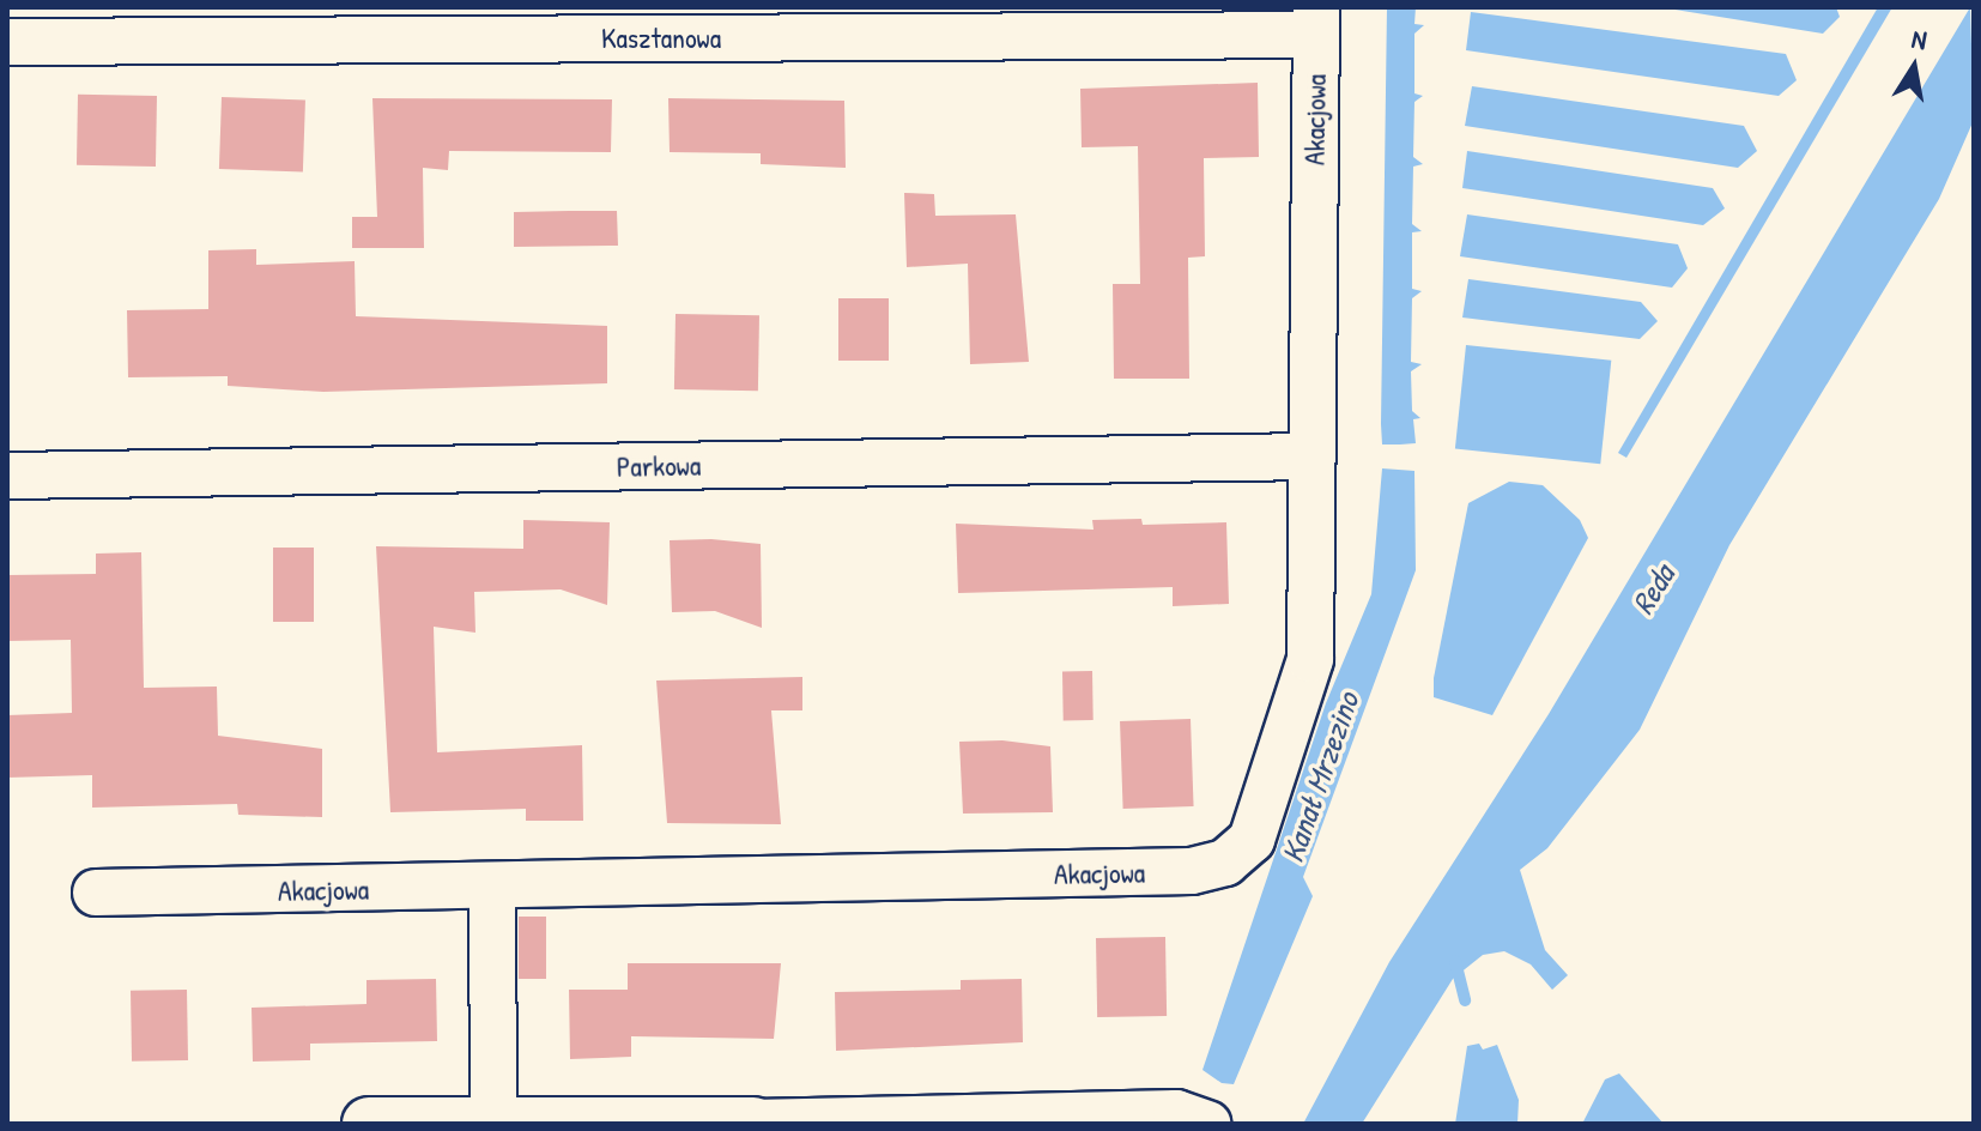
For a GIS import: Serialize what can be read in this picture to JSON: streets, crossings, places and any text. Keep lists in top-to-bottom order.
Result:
{
  "streets": {
    "street": ["Kasztanowa", "Akacjowa", "Parkowa"]
  },
  "crossings": [
    ["Kasztanowa", "Akacjowa"],
    ["Akacjowa", "Parkowa"]
  ],
  "water": ["Reda", "Kanał Mrzezino"],
  "north": "top"
}
